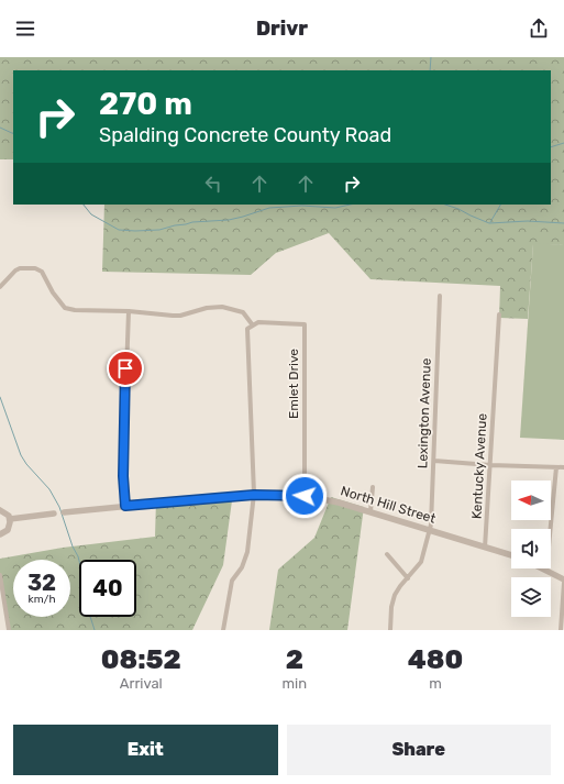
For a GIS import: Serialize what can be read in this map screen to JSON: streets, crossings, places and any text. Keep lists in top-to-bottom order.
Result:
{
  "streets": {
    "street": [
      "Emlet Drive",
      "Lexington Avenue",
      "Kentucky Avenue",
      "North Hill Street"
    ]
  },
  "crossings": [
    ["Emlet Drive", "North Hill Street"],
    ["Lexington Avenue", "North Hill Street"],
    ["Kentucky Avenue", "North Hill Street"]
  ],
  "north": "left",
  "page": {
    "header": "Drivr",
    "turn": ["270 m", "Spalding Concrete County Road"],
    "speed": "32 km/h",
    "limit": "40",
    "eta": [
      "08:52",
      "Arrival",
      "2",
      "min",
      "480",
      "m"
    ],
    "buttons": ["Exit", "Share"]
  }
}
